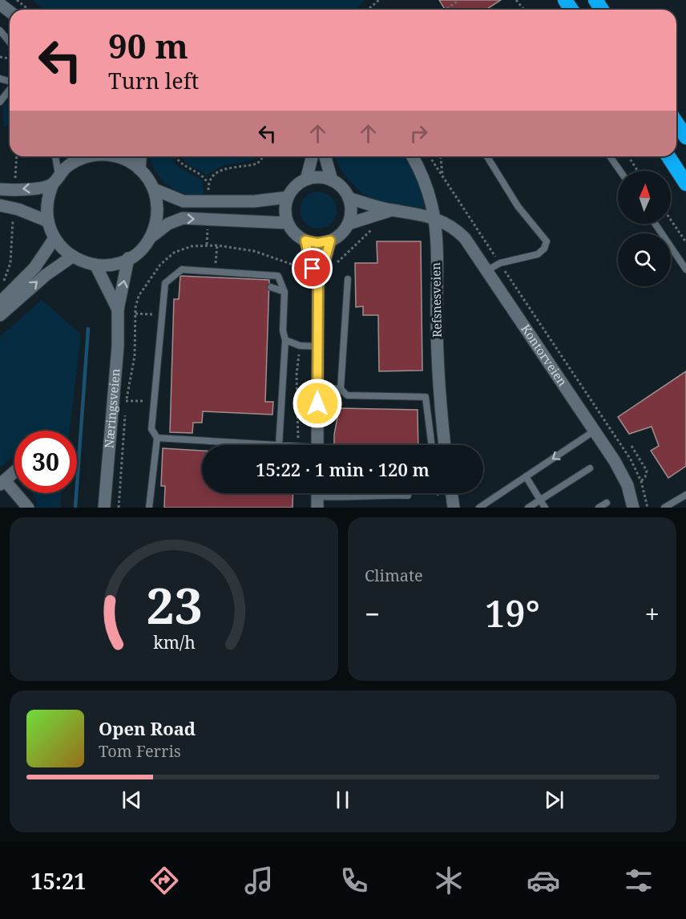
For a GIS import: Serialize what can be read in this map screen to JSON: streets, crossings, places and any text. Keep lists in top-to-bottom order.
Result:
{
  "streets": {
    "street": ["Refsnesveien", "Kontorveien", "Næringsveien"]
  },
  "crossings": [
    ["Refsnesveien", "Kontorveien"]
  ],
  "north": "top",
  "page": {
    "turn": ["90 m", "Turn left"],
    "limit": "30",
    "trip": "15:22 · 1 min · 120 m",
    "tile": "Climate",
    "heat": ["−", "19°", "+"],
    "song": ["Open Road", "Tom Ferris"],
    "tabs": "15:21",
    "gauge": ["23", "km/h"]
  }
}
